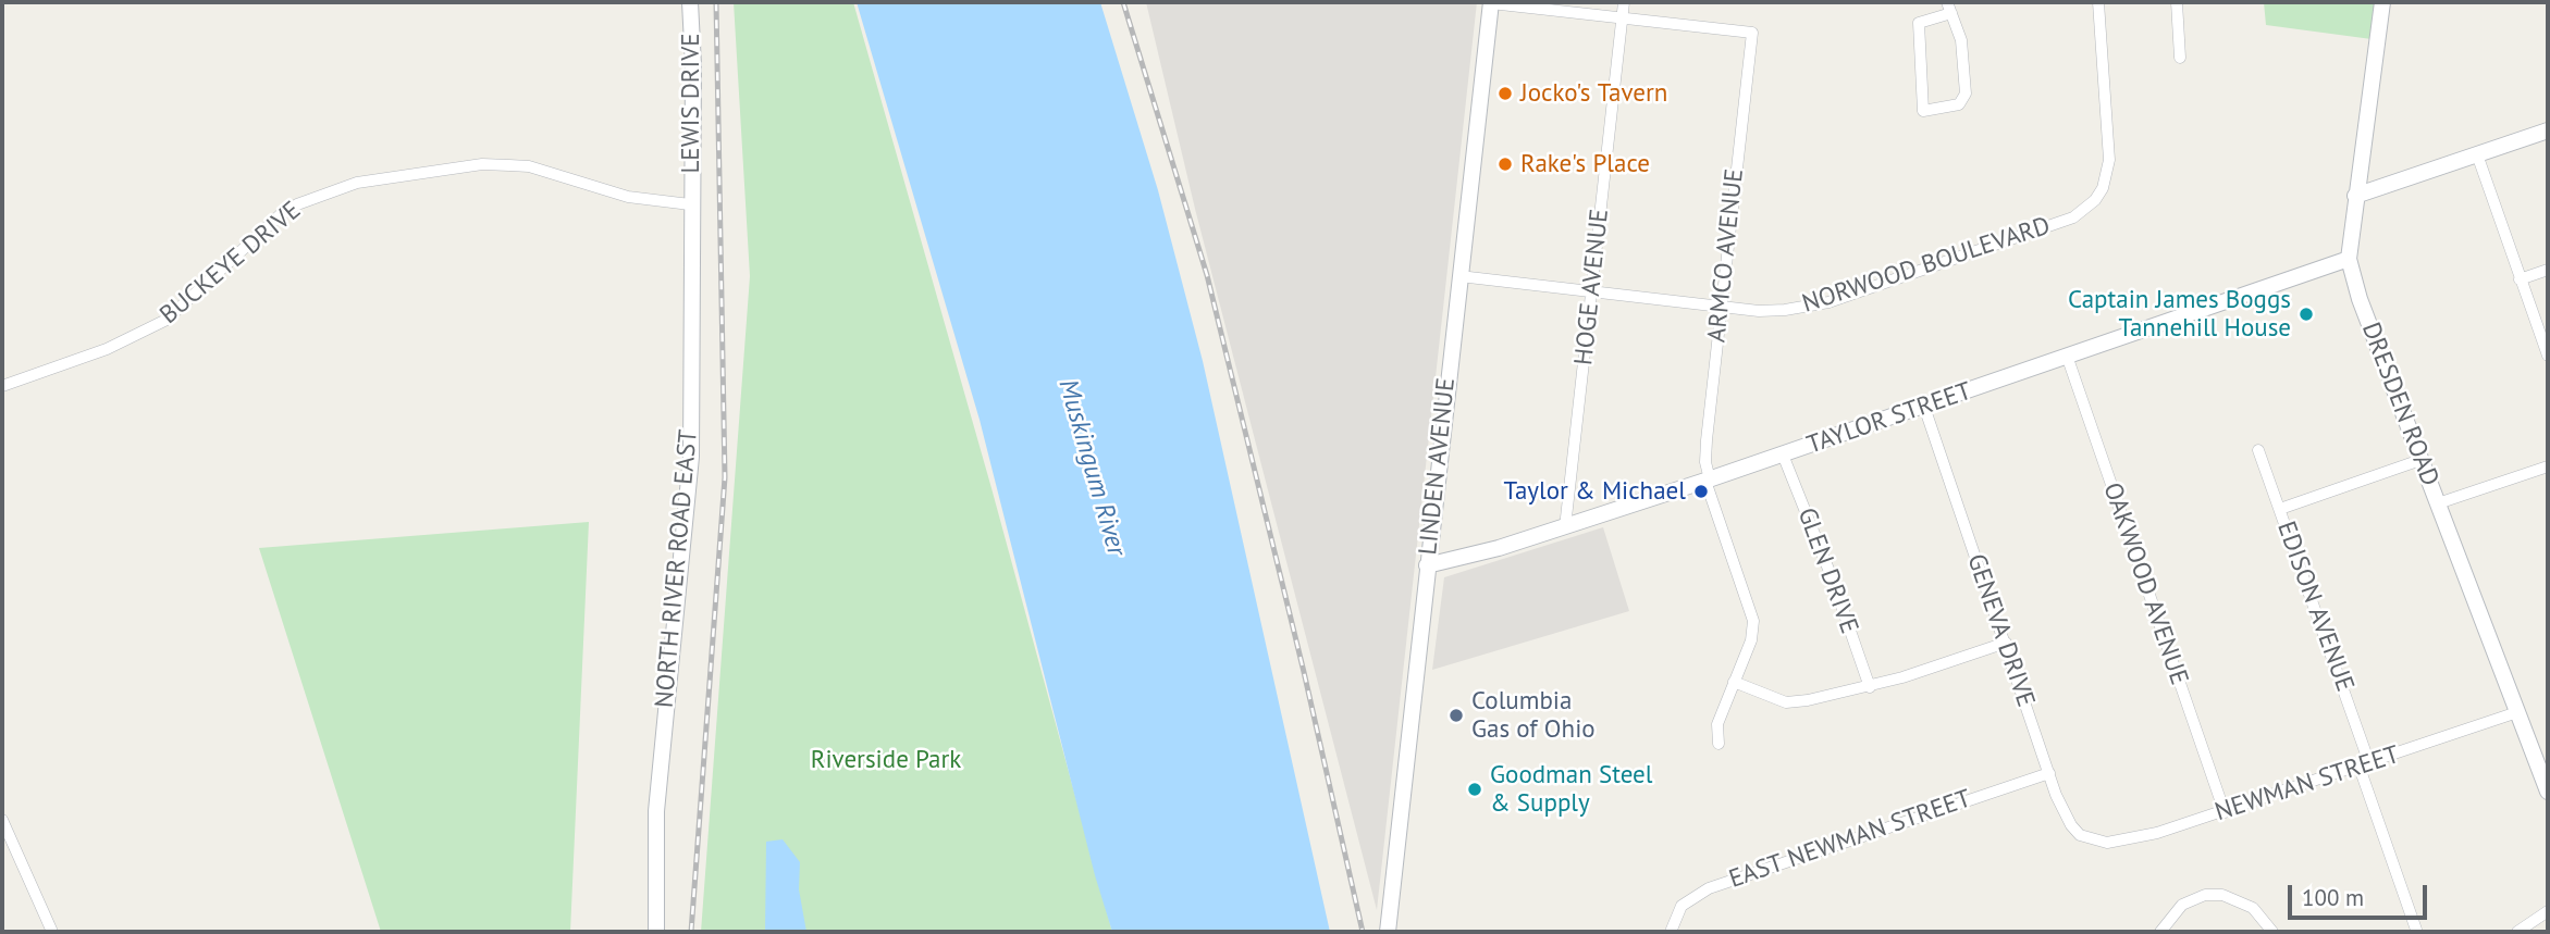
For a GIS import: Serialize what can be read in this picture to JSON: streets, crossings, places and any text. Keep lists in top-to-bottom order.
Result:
{
  "streets": {
    "street": [
      "LEWIS DRIVE",
      "ARMCO AVENUE",
      "BUCKEYE DRIVE",
      "NORWOOD BOULEVARD",
      "HOGE AVENUE",
      "DRESDEN ROAD",
      "TAYLOR STREET",
      "LINDEN AVENUE",
      "NORTH RIVER ROAD EAST",
      "GLEN DRIVE",
      "OAKWOOD AVENUE",
      "EDISON AVENUE",
      "GENEVA DRIVE",
      "NEWMAN STREET",
      "EAST NEWMAN STREET"
    ]
  },
  "crossings": [
    ["LEWIS DRIVE", "BUCKEYE DRIVE"],
    ["LEWIS DRIVE", "NORTH RIVER ROAD EAST"],
    ["ARMCO AVENUE", "NORWOOD BOULEVARD"],
    ["ARMCO AVENUE", "HOGE AVENUE"],
    ["ARMCO AVENUE", "TAYLOR STREET"],
    ["BUCKEYE DRIVE", "NORTH RIVER ROAD EAST"],
    ["NORWOOD BOULEVARD", "HOGE AVENUE"],
    ["NORWOOD BOULEVARD", "LINDEN AVENUE"],
    ["HOGE AVENUE", "TAYLOR STREET"],
    ["DRESDEN ROAD", "TAYLOR STREET"],
    ["DRESDEN ROAD", "NEWMAN STREET"],
    ["TAYLOR STREET", "LINDEN AVENUE"],
    ["TAYLOR STREET", "GLEN DRIVE"],
    ["TAYLOR STREET", "OAKWOOD AVENUE"],
    ["TAYLOR STREET", "GENEVA DRIVE"],
    ["OAKWOOD AVENUE", "NEWMAN STREET"],
    ["EDISON AVENUE", "NEWMAN STREET"],
    ["GENEVA DRIVE", "NEWMAN STREET"],
    ["GENEVA DRIVE", "EAST NEWMAN STREET"]
  ],
  "water": ["Muskingum River"],
  "parks": ["Riverside Park"],
  "places": [
    "Jocko's Tavern",
    "Rake's Place",
    "Captain James Boggs Tannehill House",
    "Taylor & Michael",
    "Columbia Gas of Ohio",
    "Goodman Steel & Supply"
  ],
  "scale_bar": "100 m"
}
